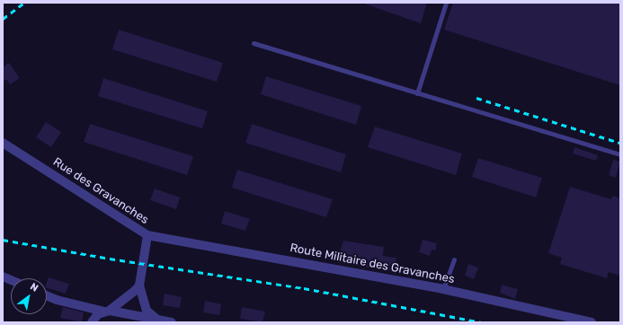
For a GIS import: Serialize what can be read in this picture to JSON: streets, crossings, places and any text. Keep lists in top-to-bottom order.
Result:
{
  "streets": {
    "street": ["Rue des Gravanches", "Route Militaire des Gravanches"]
  },
  "crossings": [
    ["Rue des Gravanches", "Route Militaire des Gravanches"]
  ],
  "north": "top right"
}
